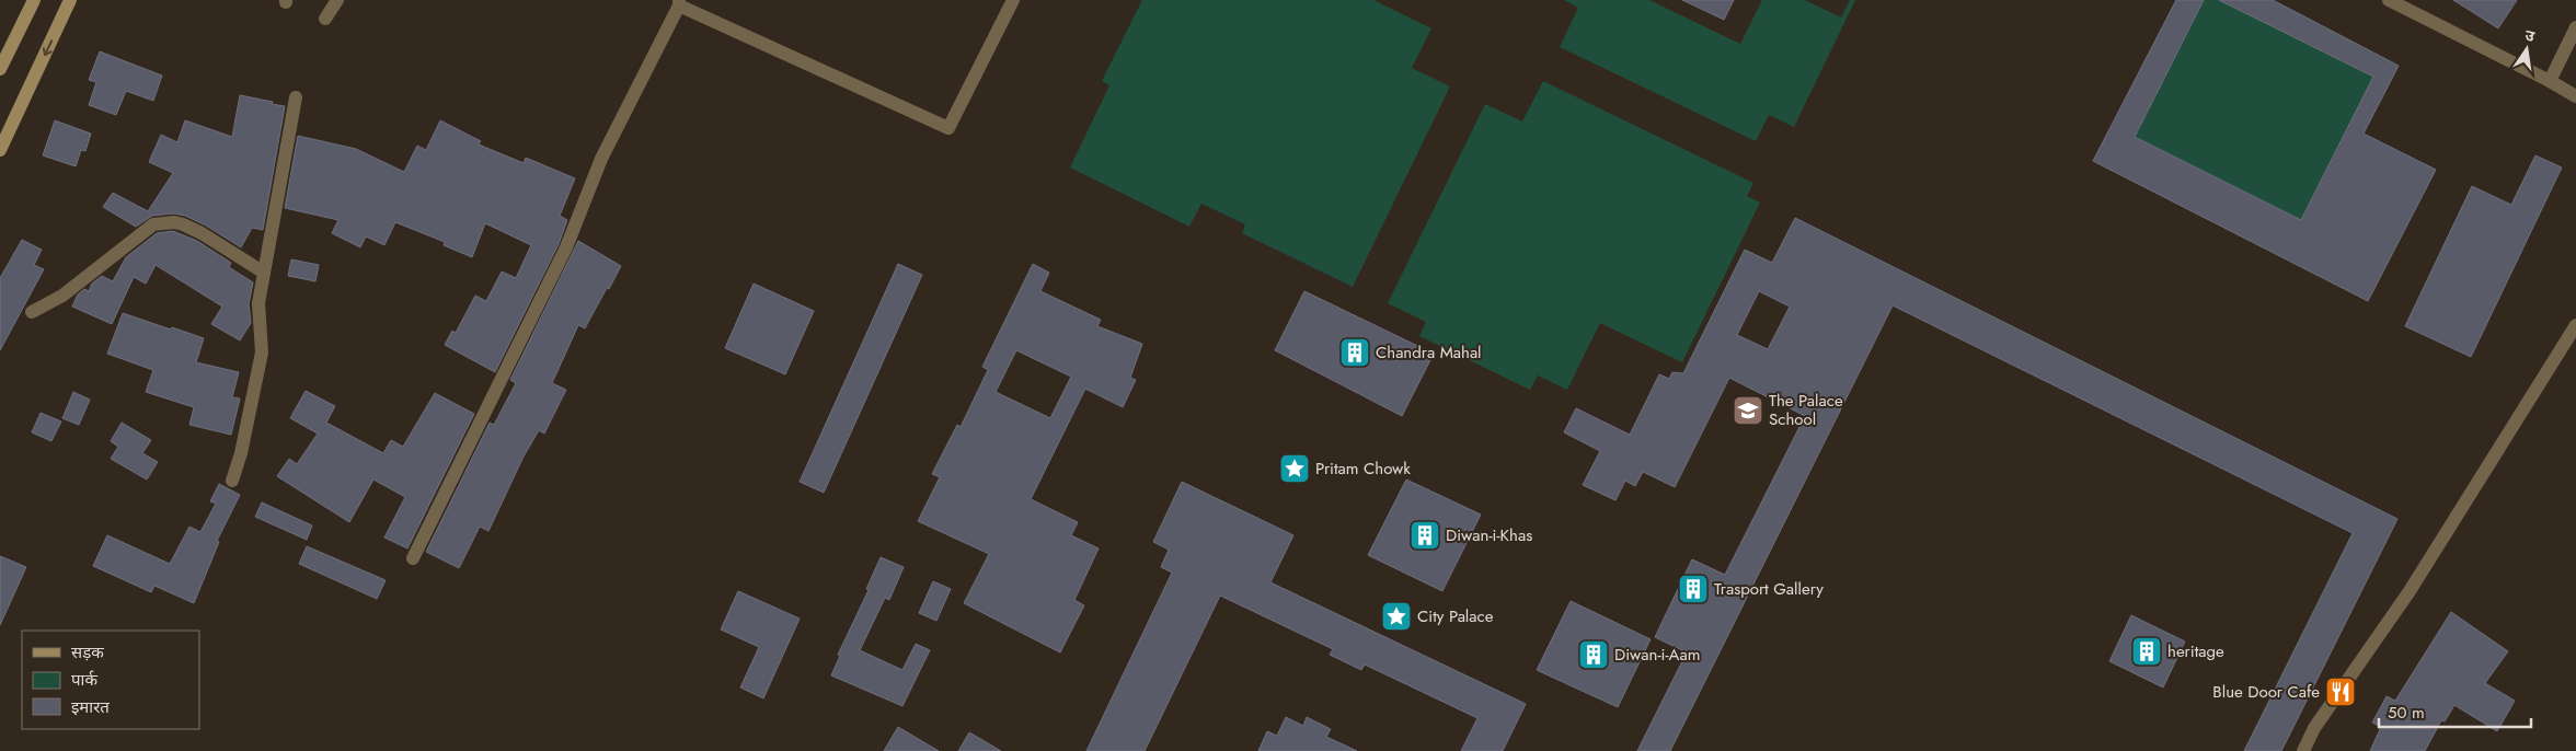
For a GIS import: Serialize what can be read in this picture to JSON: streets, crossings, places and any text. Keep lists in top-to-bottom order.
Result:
{
  "places": {
    "building": [
      "Chandra Mahal",
      "Diwan-i-Khas",
      "Trasport Gallery",
      "heritage",
      "Diwan-i-Aam"
    ],
    "school or university": ["The Palace School"],
    "place": ["Pritam Chowk", "City Palace"],
    "restaurant": ["Blue Door Cafe"]
  },
  "legend": ["सड़क", "पार्क", "इमारत"],
  "scale_bar": "50 m",
  "north": "top"
}
